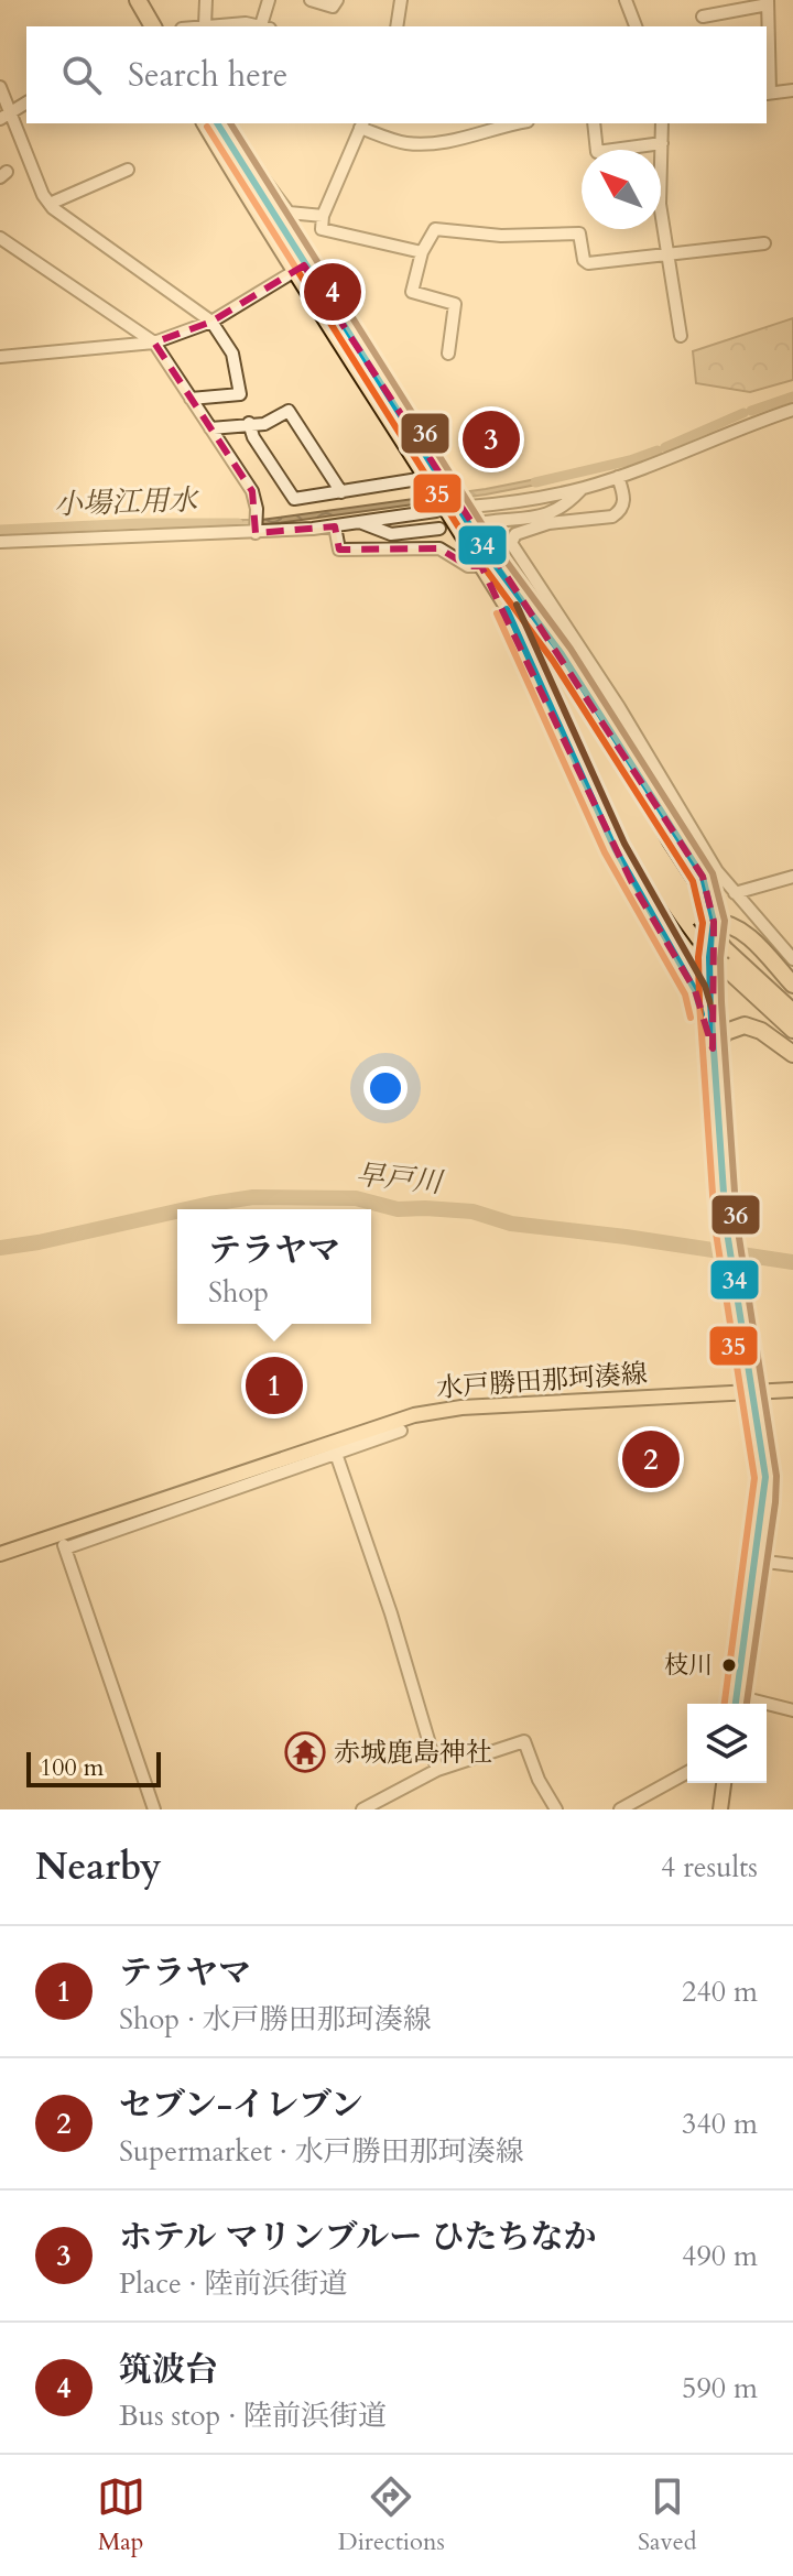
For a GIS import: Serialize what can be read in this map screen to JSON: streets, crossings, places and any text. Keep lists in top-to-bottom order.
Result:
{
  "streets": {
    "main road": ["水戸勝田那珂湊線"]
  },
  "water": ["小場江用水", "早戸川"],
  "places": {
    "other": ["枝川"],
    "temple": ["赤城鹿島神社"]
  },
  "lines": ["transit line 34", "transit line 36", "transit line 35"],
  "scale_bar": "100 m",
  "north": "top left",
  "page": {
    "search": "Search here",
    "pins": [
      "4",
      "3",
      "1",
      "2"
    ],
    "popup": ["テラヤマ", "Shop"],
    "scale": "100 m",
    "heading": ["Nearby", "4 results"],
    "list": [
      {
        "mark": "1",
        "name": "テラヤマ",
        "note": "Shop · 水戸勝田那珂湊線",
        "value": "240 m"
      },
      {
        "mark": "2",
        "name": "セブン-イレブン",
        "note": "Supermarket · 水戸勝田那珂湊線",
        "value": "340 m"
      },
      {
        "mark": "3",
        "name": "ホテル マリンブルー ひたちなか",
        "note": "Place · 陸前浜街道",
        "value": "490 m"
      },
      {
        "mark": "4",
        "name": "筑波台",
        "note": "Bus stop · 陸前浜街道",
        "value": "590 m"
      }
    ],
    "nav": ["Map", "Directions", "Saved"]
  }
}
